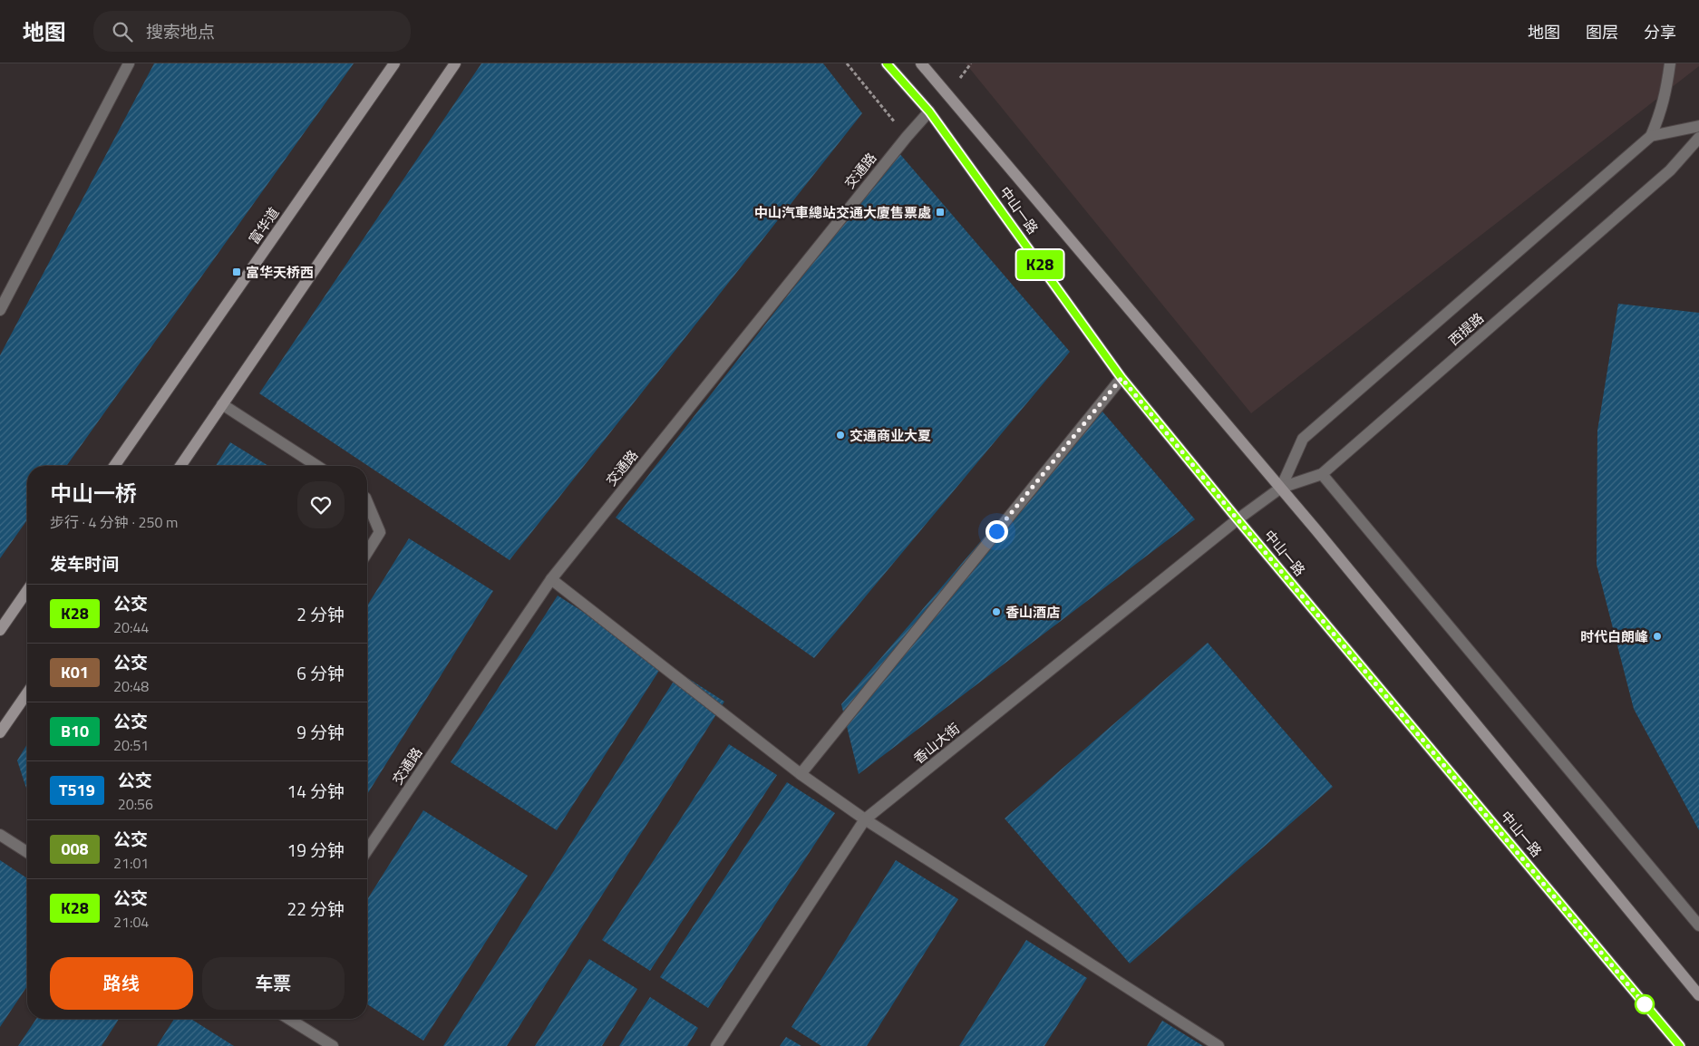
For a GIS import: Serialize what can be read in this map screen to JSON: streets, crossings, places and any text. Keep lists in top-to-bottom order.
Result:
{
  "streets": {
    "main road": ["中山一路", "富华道"],
    "street": ["交通路", "西提路", "香山大街"]
  },
  "crossings": [
    ["交通路", "中山一路"],
    ["中山一路", "西提路"],
    ["中山一路", "香山大街"],
    ["西提路", "香山大街"]
  ],
  "places": {
    "transit": ["中山汽車總站交通大廈售票處", "富华天桥西"],
    "other": ["交通商业大夏", "香山酒店", "时代白朗峰"]
  },
  "lines": ["bus line K28"],
  "page": {
    "header": "地图",
    "search": "搜索地点",
    "nav": ["地图", "图层", "分享"],
    "on_map": "K28",
    "heading": [
      ["中山一桥", "步行 · 4 分钟 · 250 m"],
      "发车时间"
    ],
    "list": [
      {
        "mark": "K28",
        "name": "公交",
        "note": "20:44",
        "value": "2 分钟"
      },
      {
        "mark": "K01",
        "name": "公交",
        "note": "20:48",
        "value": "6 分钟"
      },
      {
        "mark": "B10",
        "name": "公交",
        "note": "20:51",
        "value": "9 分钟"
      },
      {
        "mark": "T519",
        "name": "公交",
        "note": "20:56",
        "value": "14 分钟"
      },
      {
        "mark": "008",
        "name": "公交",
        "note": "21:01",
        "value": "19 分钟"
      },
      {
        "mark": "K28",
        "name": "公交",
        "note": "21:04",
        "value": "22 分钟"
      }
    ],
    "buttons": ["路线", "车票"]
  }
}
